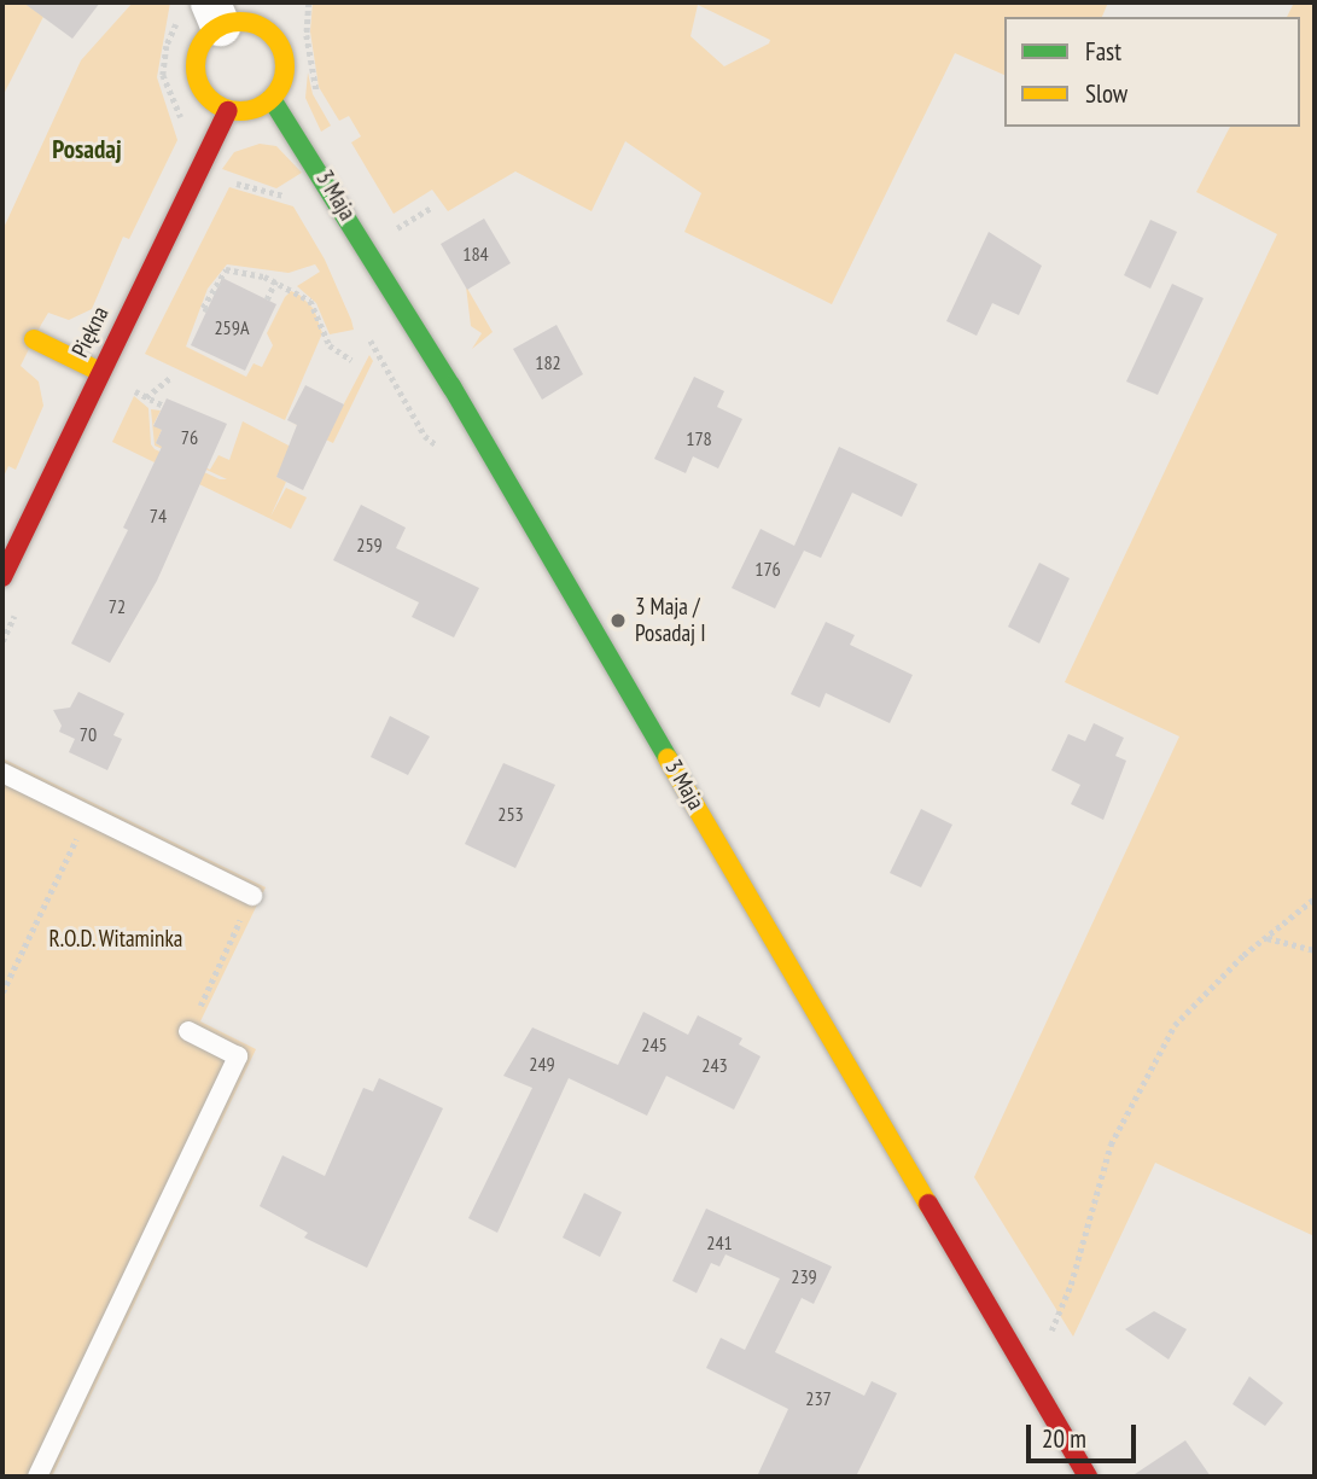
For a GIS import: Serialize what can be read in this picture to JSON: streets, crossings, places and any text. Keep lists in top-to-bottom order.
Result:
{
  "streets": {
    "street": ["3 Maja", "Piękna"]
  },
  "crossings": [
    ["3 Maja", "Piękna"]
  ],
  "districts": ["Posadaj"],
  "parks": ["R.O.D. Witaminka"],
  "places": ["3 Maja / Posadaj I"],
  "house_numbers": [
    "184",
    "259A",
    "182",
    "76",
    "178",
    "74",
    "259",
    "176",
    "72",
    "70",
    "253",
    "245",
    "249",
    "243",
    "241",
    "239",
    "237"
  ],
  "legend": ["Fast", "Slow"],
  "scale_bar": "20 m"
}
